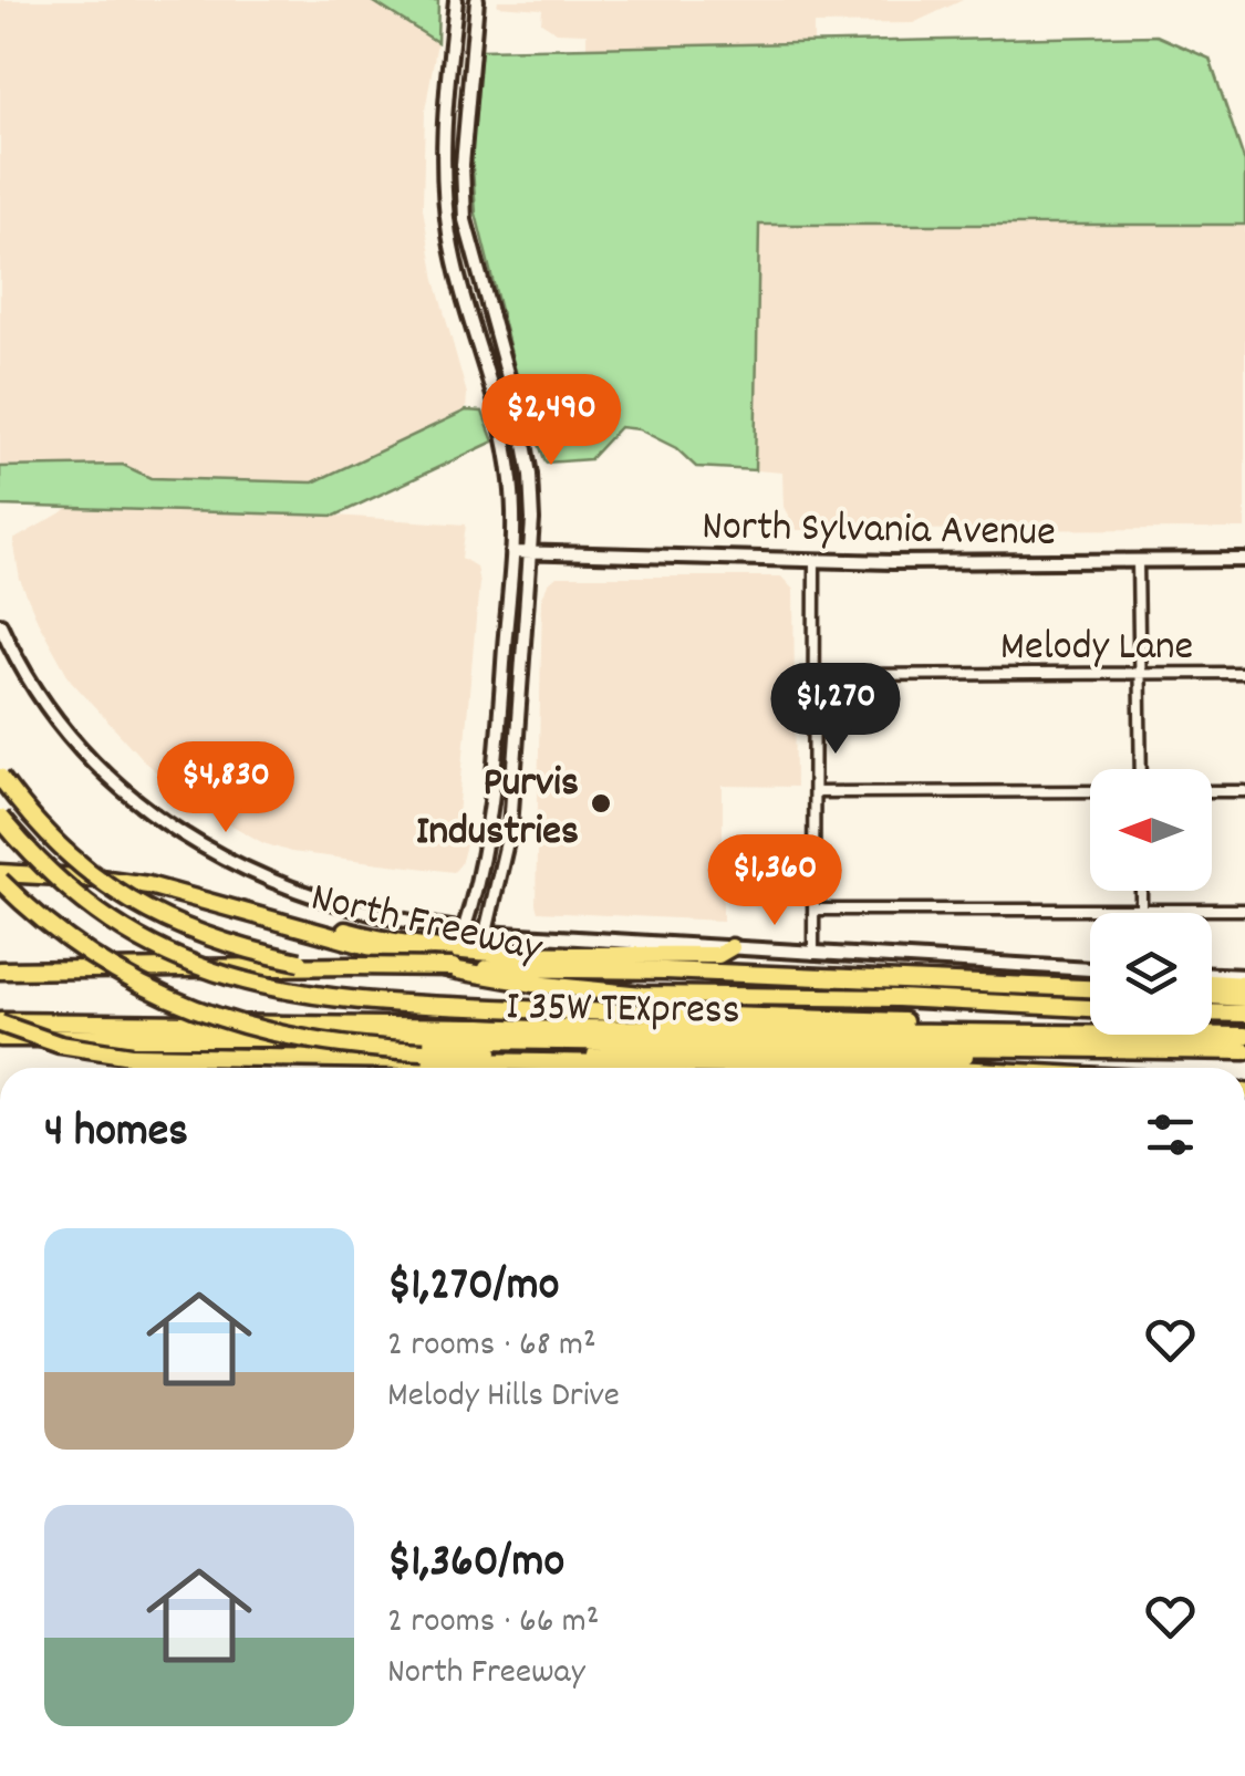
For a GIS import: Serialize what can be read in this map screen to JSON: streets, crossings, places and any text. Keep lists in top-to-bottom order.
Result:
{
  "streets": {
    "highway": ["North Freeway", "I 35W TEXpress"],
    "street": ["North Sylvania Avenue", "Melody Lane"]
  },
  "places": ["Purvis Industries"],
  "north": "left",
  "page": {
    "price": [
      "$2,490",
      "$1,270",
      "$4,830",
      "$1,360"
    ],
    "heading": "4 homes",
    "list": [
      {
        "name": "$1,270/mo",
        "note": "2 rooms · 68 m² · Melody Hills Drive"
      },
      {
        "name": "$1,360/mo",
        "note": "2 rooms · 66 m² · North Freeway"
      }
    ]
  }
}
